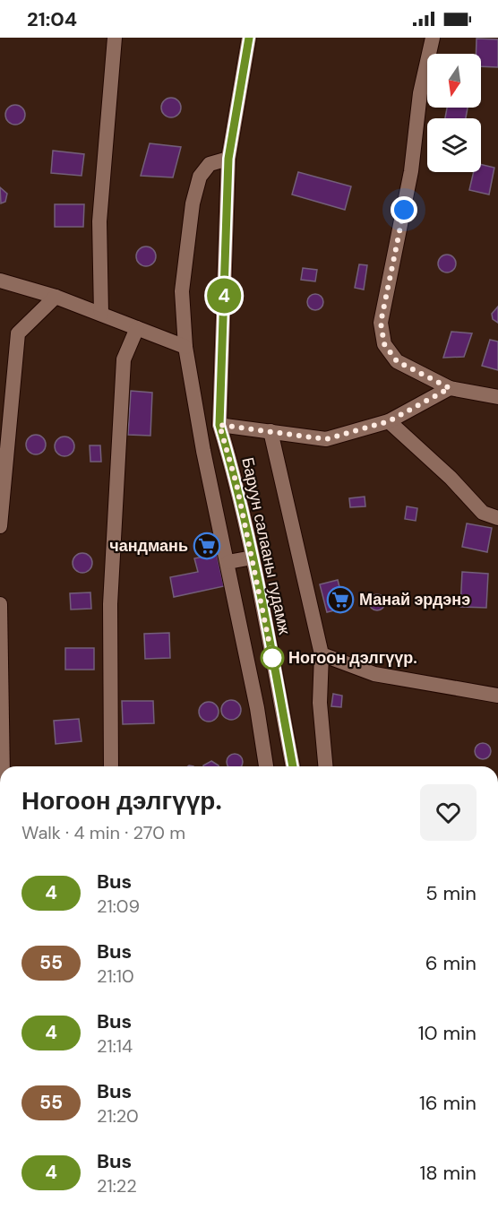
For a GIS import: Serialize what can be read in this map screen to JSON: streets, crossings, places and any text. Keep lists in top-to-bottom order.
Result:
{
  "streets": {
    "street": ["Баруун салааны гудамж"]
  },
  "places": {
    "supermarket": ["чандмань", "Манай эрдэнэ"],
    "other": ["Ногоон дэлгүүр."]
  },
  "lines": ["bus line 4"],
  "north": "bottom",
  "page": {
    "status": "21:04",
    "on_map": "4",
    "heading": ["Ногоон дэлгүүр.", "Walk · 4 min · 270 m"],
    "list": [
      {
        "mark": "4",
        "name": "Bus",
        "note": "21:09",
        "value": "5 min"
      },
      {
        "mark": "55",
        "name": "Bus",
        "note": "21:10",
        "value": "6 min"
      },
      {
        "mark": "4",
        "name": "Bus",
        "note": "21:14",
        "value": "10 min"
      },
      {
        "mark": "55",
        "name": "Bus",
        "note": "21:20",
        "value": "16 min"
      },
      {
        "mark": "4",
        "name": "Bus",
        "note": "21:22",
        "value": "18 min"
      }
    ]
  }
}
